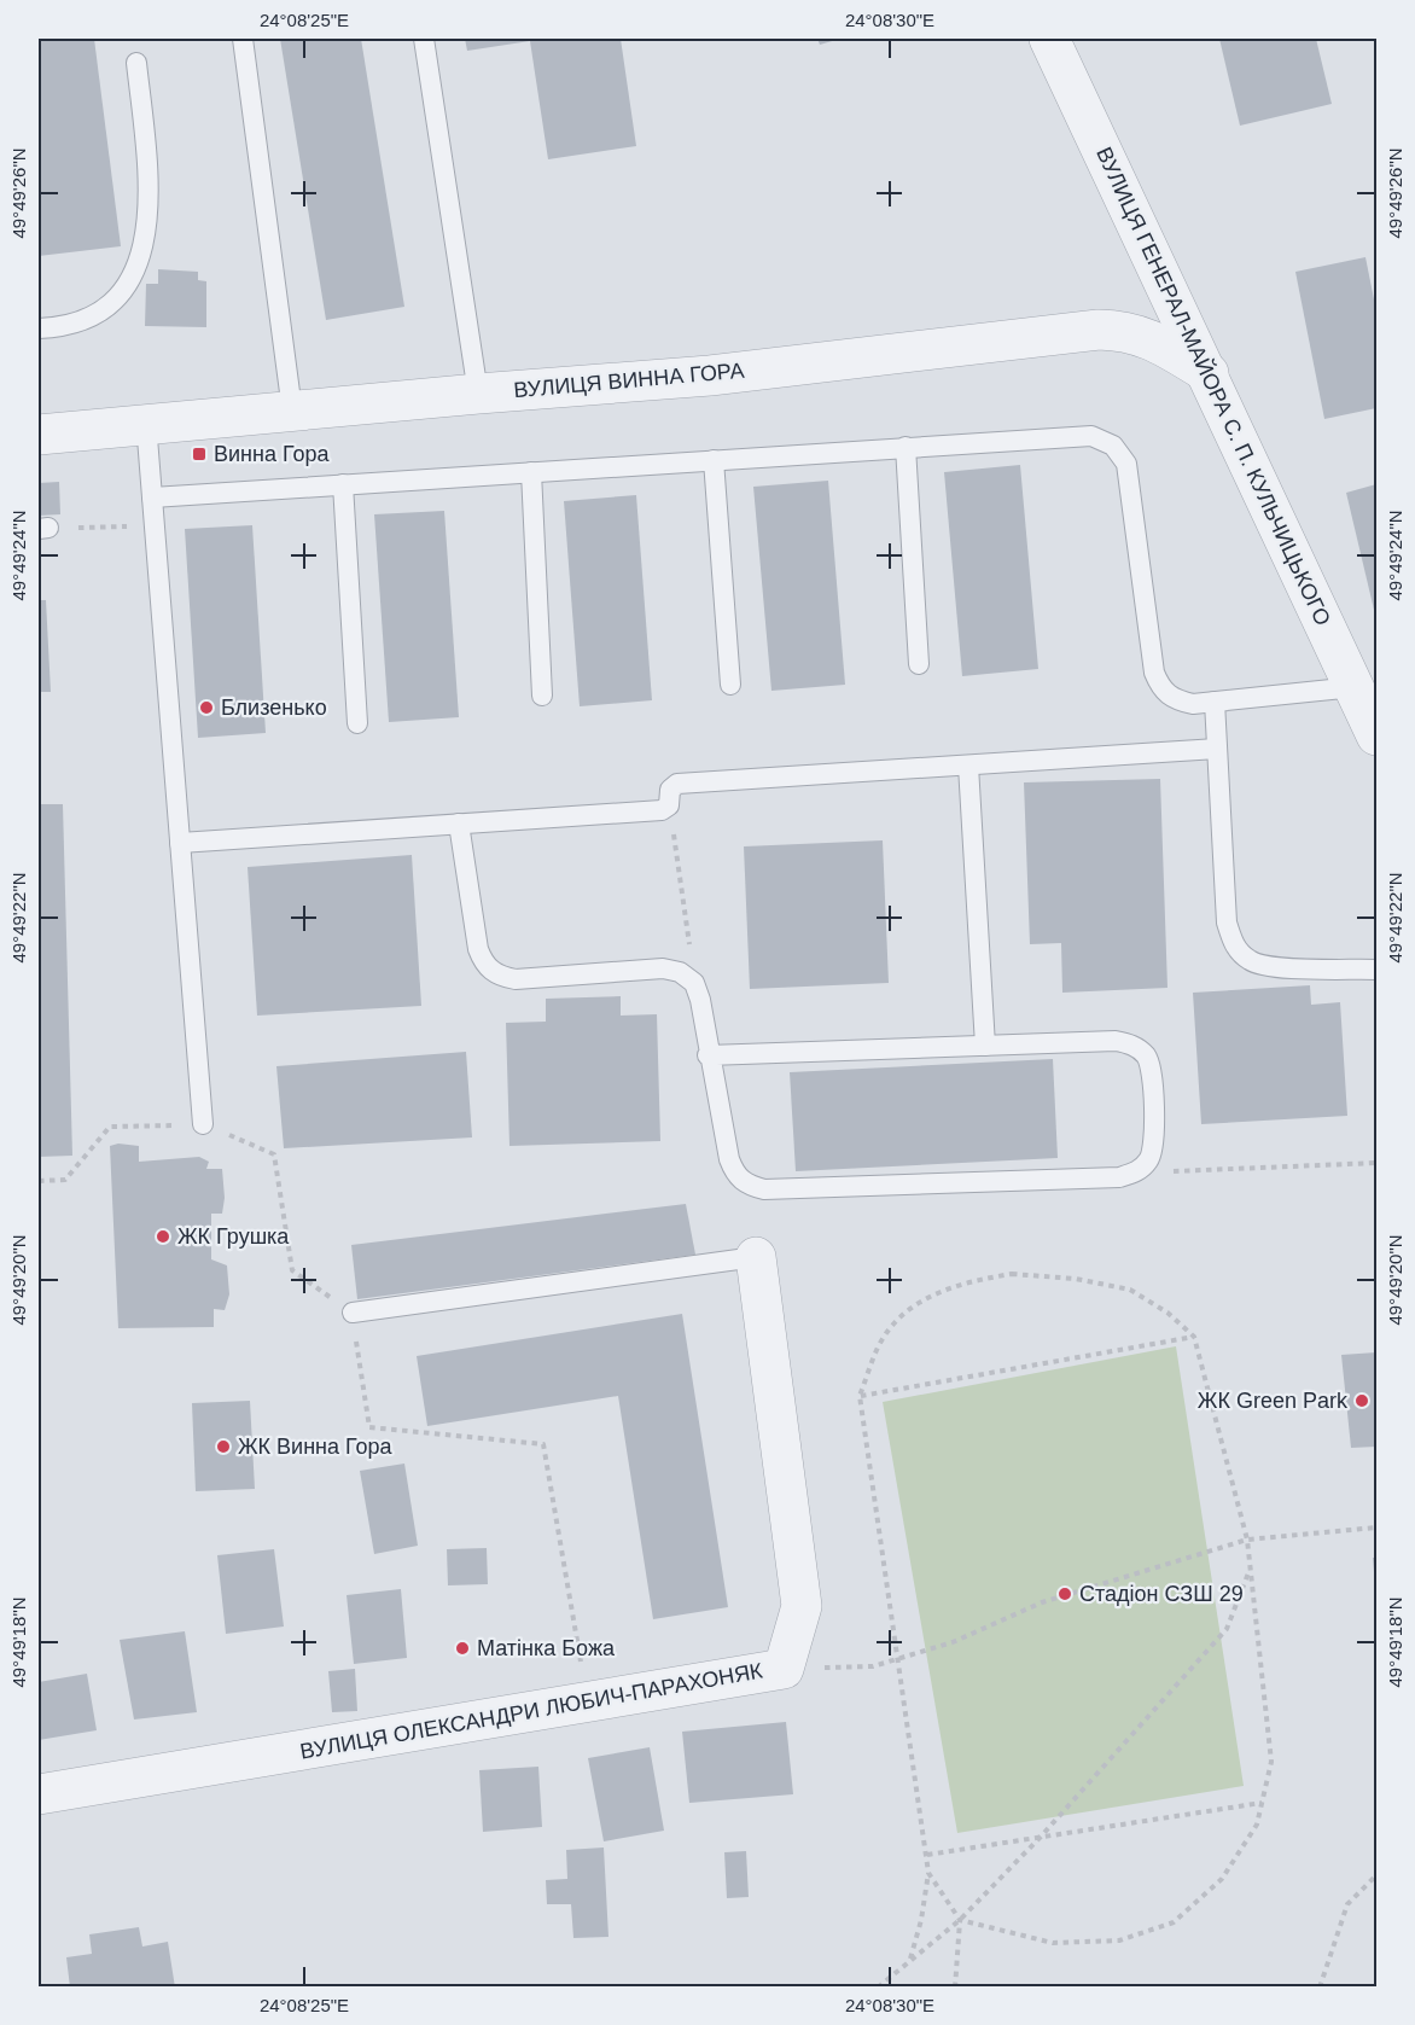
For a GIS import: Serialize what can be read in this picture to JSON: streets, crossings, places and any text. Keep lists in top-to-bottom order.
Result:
{
  "streets": {
    "street": ["ВУЛИЦЯ ВИННА ГОРА", "ВУЛИЦЯ ГЕНЕРАЛ-МАЙОРА С. П. КУЛЬЧИЦЬКОГО", "ВУЛИЦЯ ОЛЕКСАНДРИ ЛЮБИЧ-ПАРАХОНЯК"]
  },
  "crossings": [
    ["ВУЛИЦЯ ВИННА ГОРА", "ВУЛИЦЯ ГЕНЕРАЛ-МАЙОРА С. П. КУЛЬЧИЦЬКОГО"]
  ],
  "places": {
    "transit": ["Винна Гора"],
    "other": [
      "Близенько",
      "ЖК Грушка",
      "ЖК Green Park",
      "ЖК Винна Гора",
      "Стадіон СЗШ 29",
      "Матінка Божа"
    ]
  },
  "coordinates": [
    "24°08'25\"E",
    "24°08'30\"E",
    "49°49'26\"N",
    "49°49'24\"N",
    "49°49'22\"N",
    "49°49'20\"N",
    "49°49'18\"N"
  ]
}
